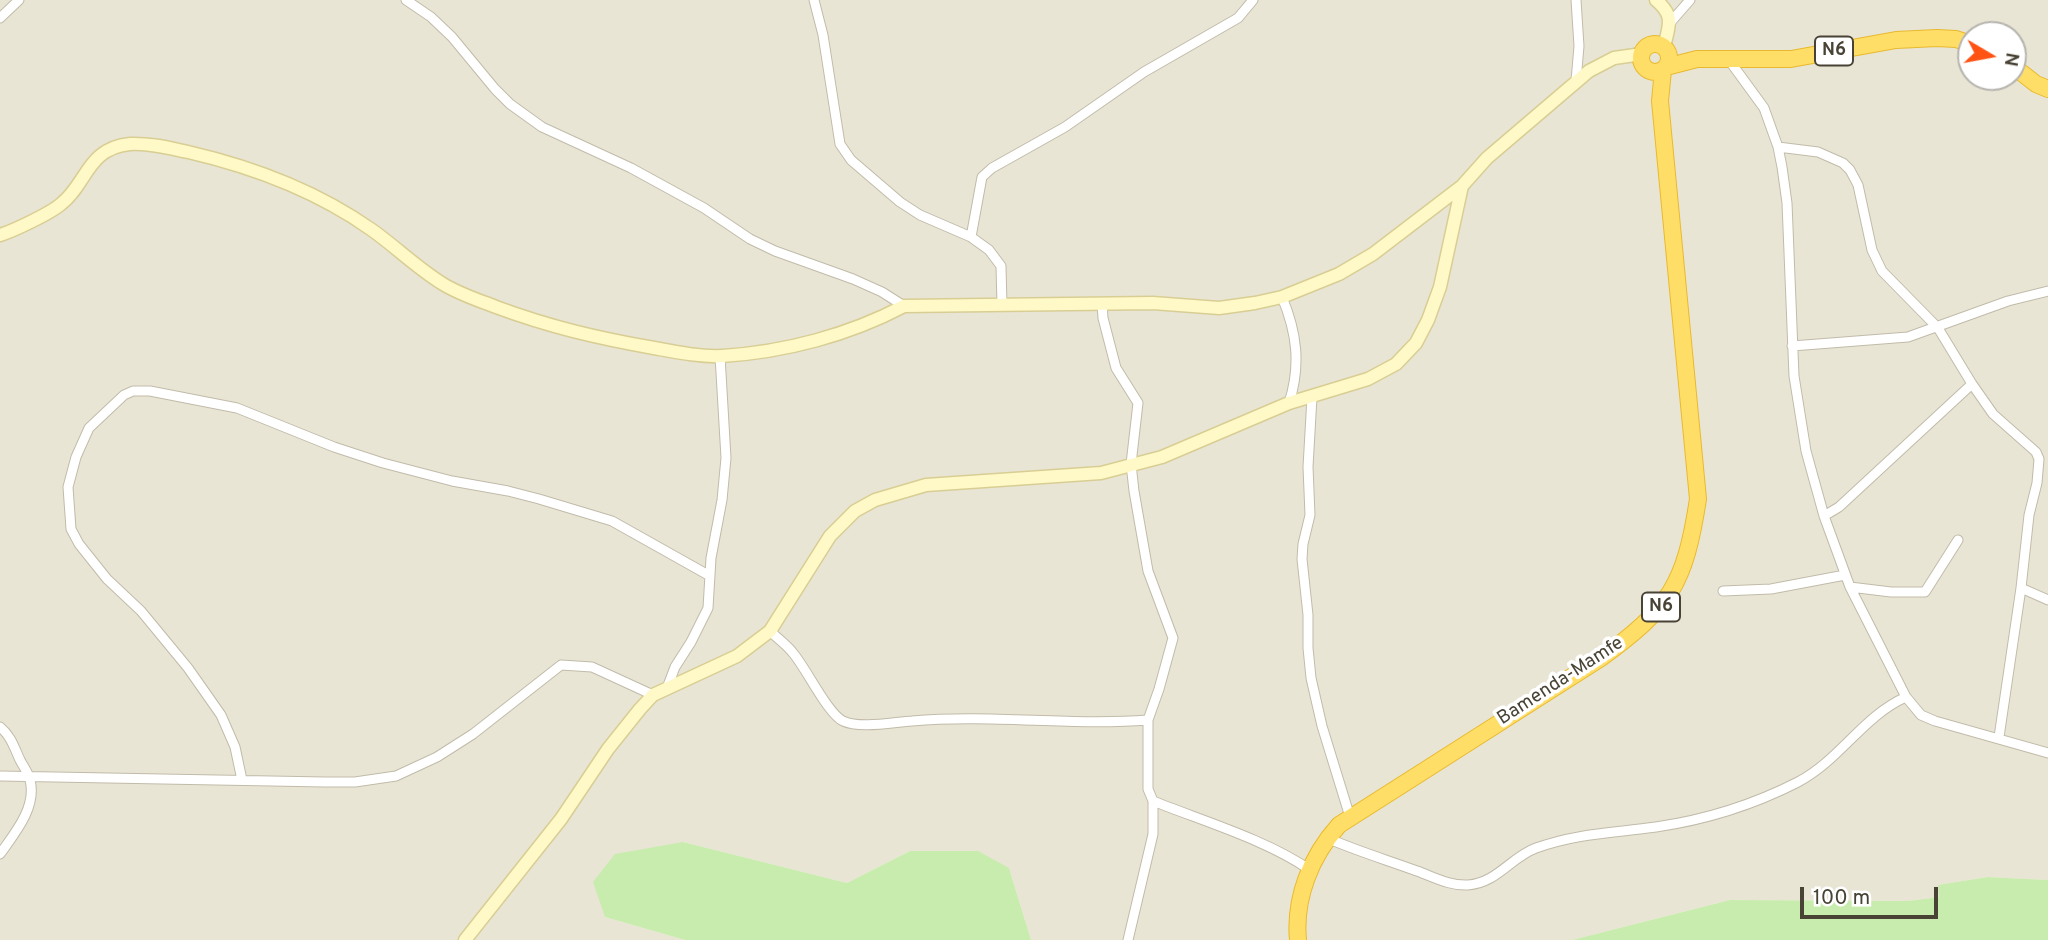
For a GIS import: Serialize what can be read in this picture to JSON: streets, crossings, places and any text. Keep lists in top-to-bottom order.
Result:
{
  "streets": {
    "highway": ["N6", "Bamenda-Mamfe"]
  },
  "crossings": [
    ["N6", "Bamenda-Mamfe"]
  ],
  "scale_bar": "100 m",
  "north": "right"
}
